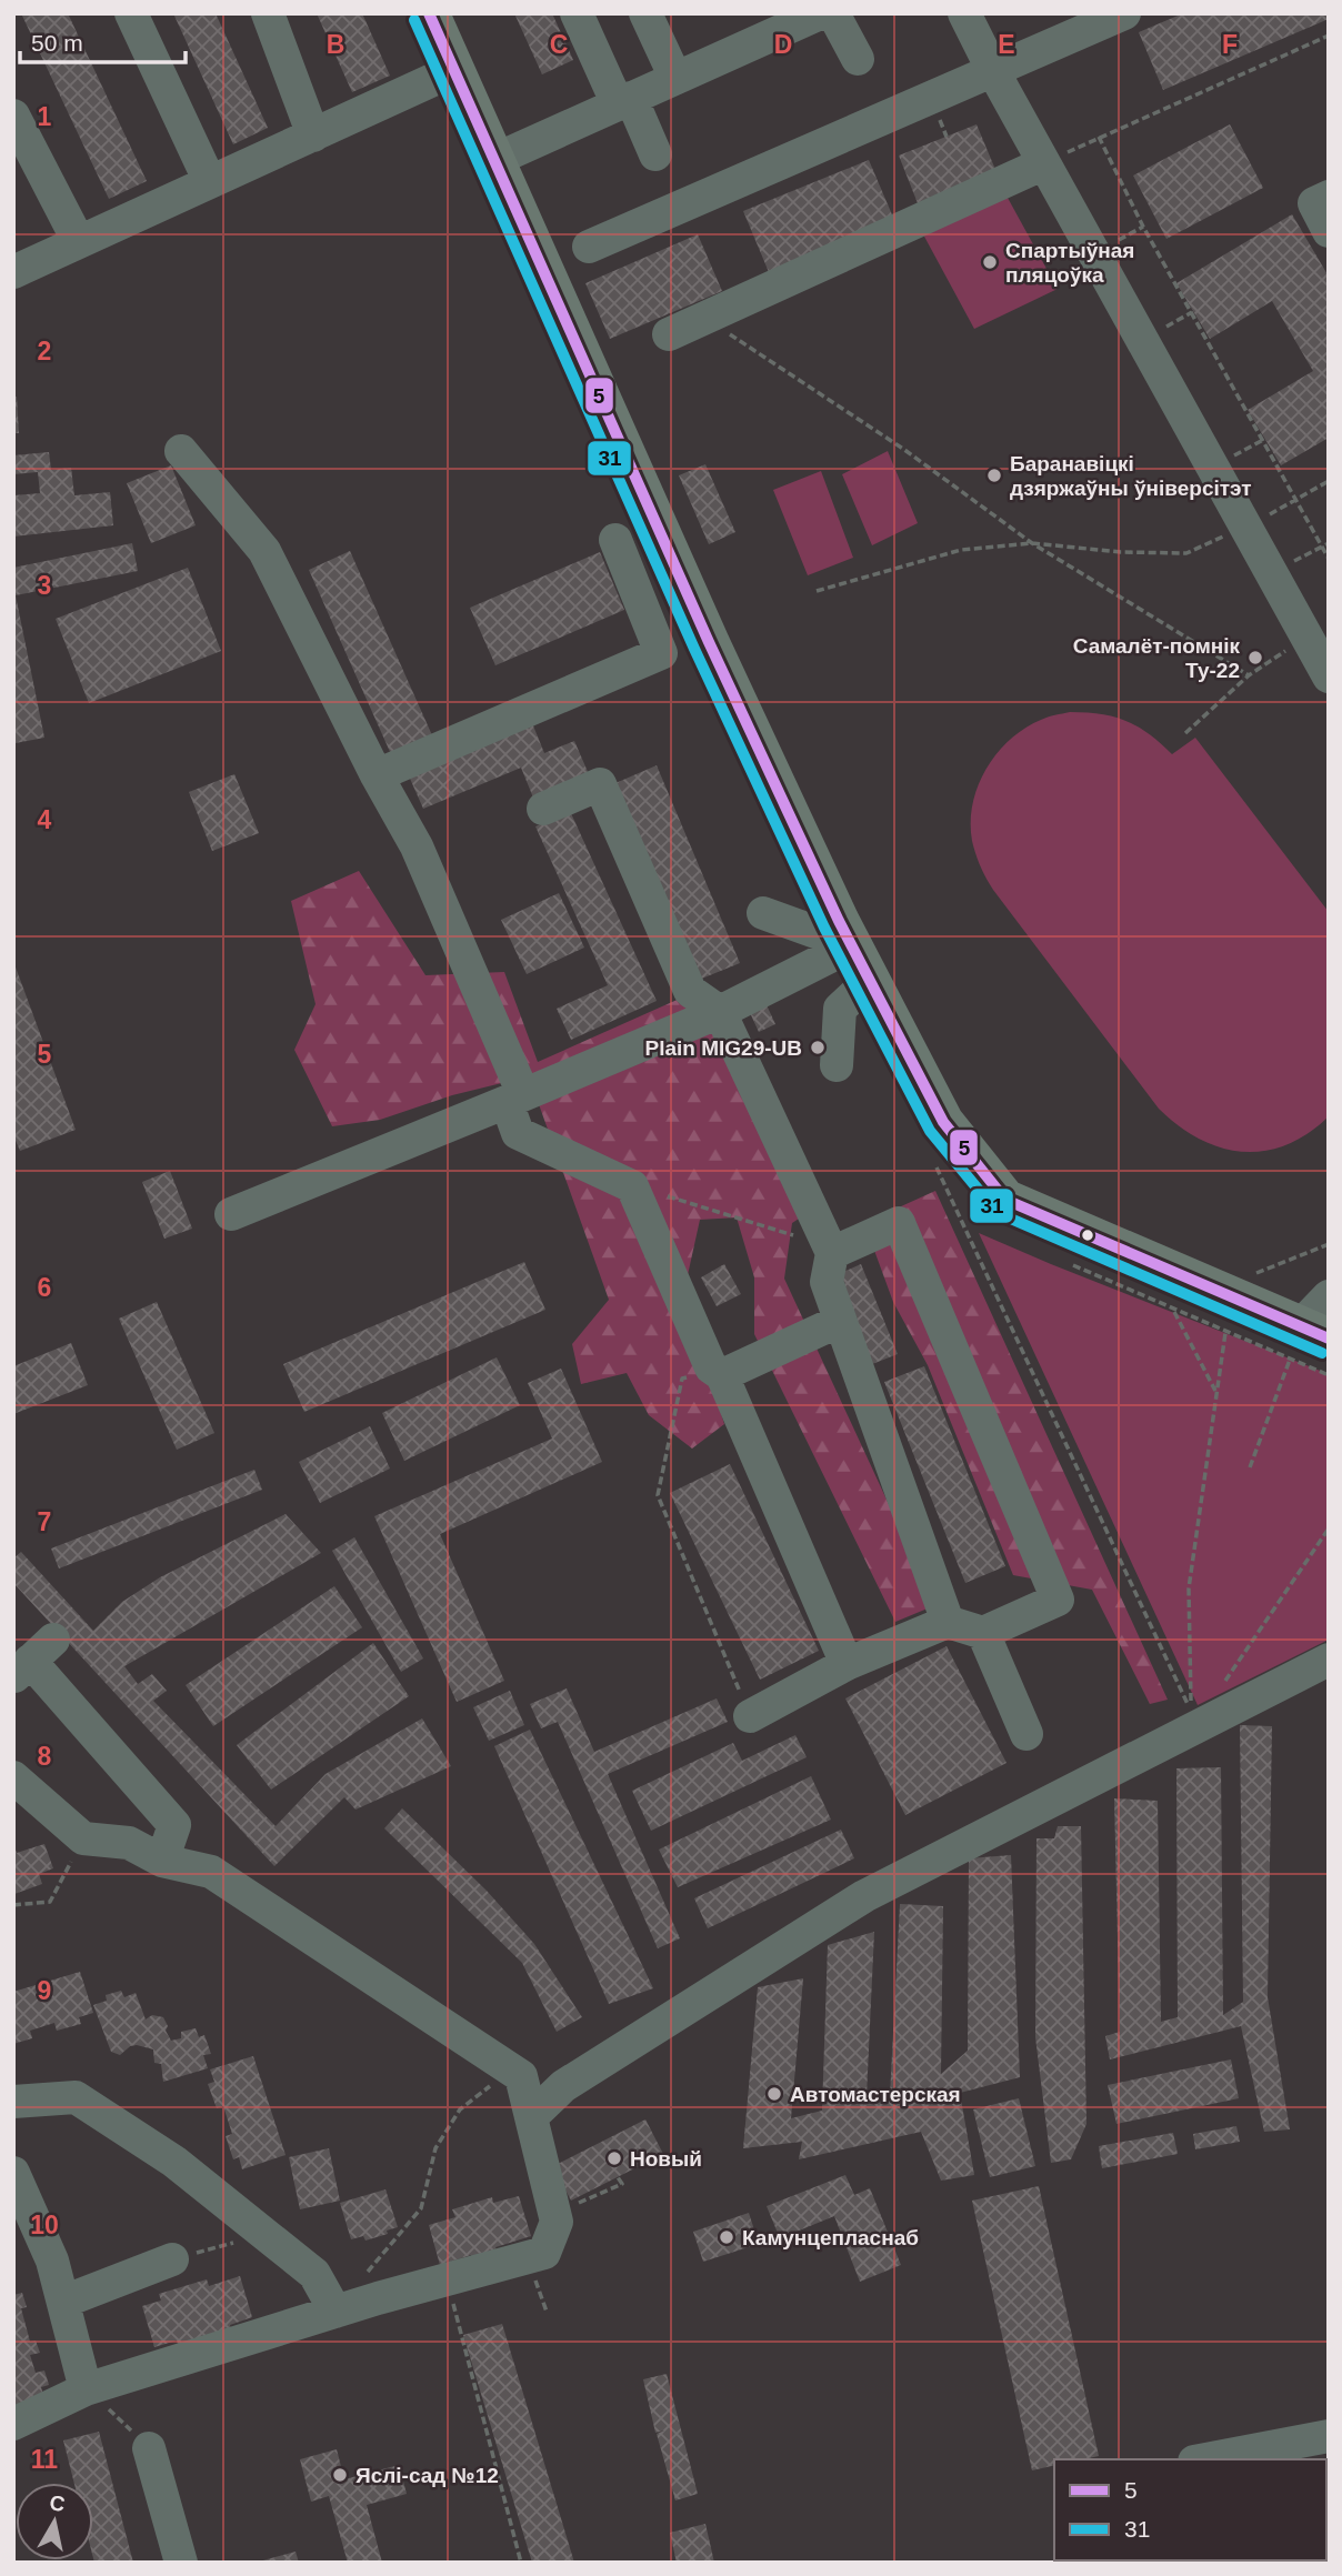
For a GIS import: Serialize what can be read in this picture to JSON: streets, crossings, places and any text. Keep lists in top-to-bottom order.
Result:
{
  "places": [
    "Спартыўная пляцоўка",
    "Баранавіцкі дзяржаўны ўніверсітэт",
    "Самалёт-помнік Ту-22",
    "Plain MIG29-UB",
    "Автомастерская",
    "Новый",
    "Камунцепласнаб",
    "Яслі-сад №12"
  ],
  "lines": ["transit line 5", "transit line 31"],
  "legend": ["5", "31"],
  "scale_bar": "50 m",
  "north": "top",
  "grid": {
    "columns": [
      "B",
      "C",
      "D",
      "E",
      "F"
    ],
    "rows": [
      "1",
      "2",
      "3",
      "4",
      "5",
      "6",
      "7",
      "8",
      "9",
      "10",
      "11"
    ]
  }
}
